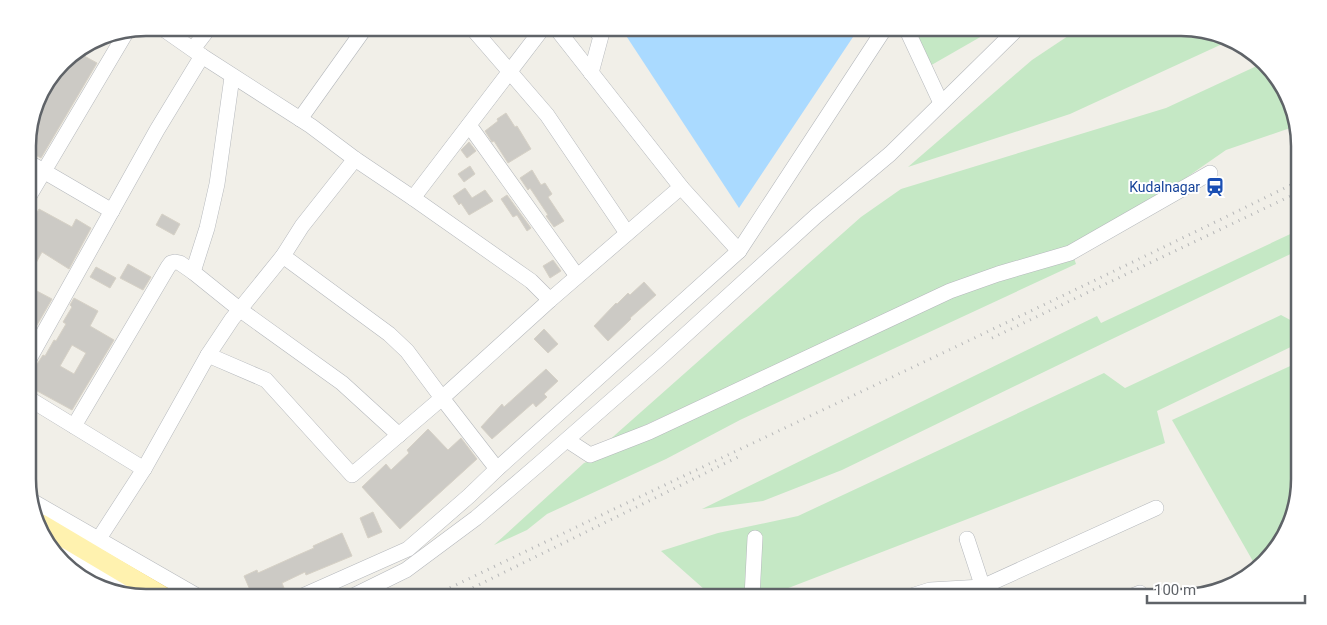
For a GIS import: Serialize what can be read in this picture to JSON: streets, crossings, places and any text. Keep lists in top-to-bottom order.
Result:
{
  "places": {
    "station": ["Kudalnagar"]
  },
  "scale_bar": "100 m"
}
